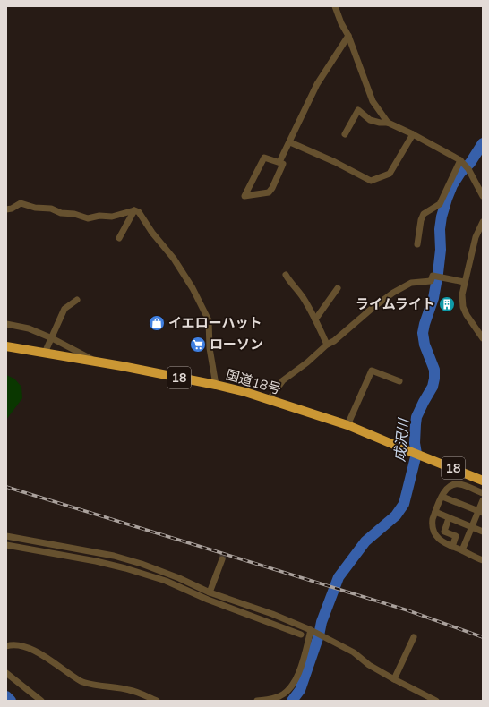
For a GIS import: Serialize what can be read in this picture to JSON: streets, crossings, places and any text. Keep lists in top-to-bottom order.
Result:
{
  "streets": {
    "highway": ["18", "国道18号"]
  },
  "water": ["成沢川"],
  "places": {
    "building": ["ライムライト"],
    "shop": ["イエローハット"],
    "supermarket": ["ローソン"]
  }
}
